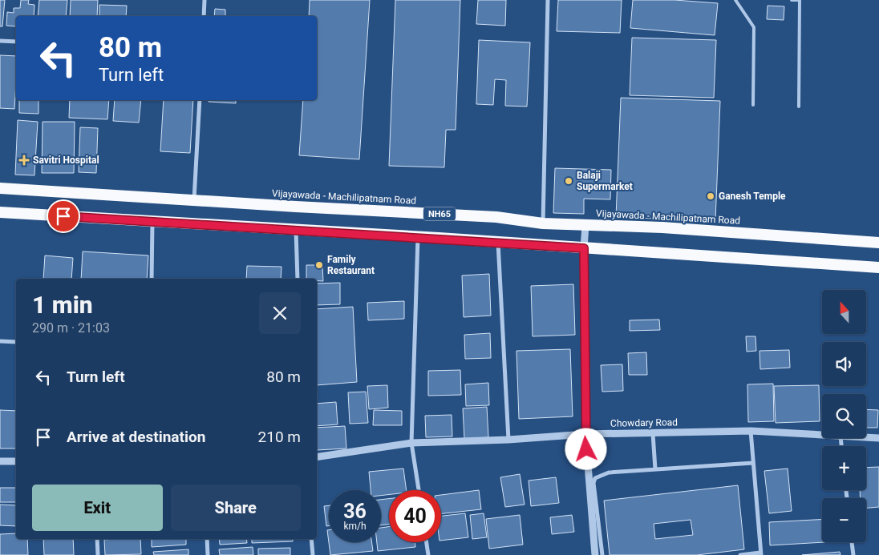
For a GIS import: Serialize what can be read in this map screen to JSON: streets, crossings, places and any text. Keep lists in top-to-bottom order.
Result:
{
  "streets": {
    "highway": ["Vijayawada - Machilipatnam Road", "NH65"],
    "street": ["Chowdary Road"]
  },
  "places": {
    "health": ["Savitri Hospital"],
    "other": ["Balaji Supermarket", "Ganesh Temple", "Family Restaurant"]
  },
  "north": "top",
  "page": {
    "turn": ["80 m", "Turn left"],
    "heading": ["1 min", "290 m · 21:03"],
    "map_buttons": ["+", "−"],
    "list": [
      {
        "name": "Turn left",
        "value": "80 m"
      },
      {
        "name": "Arrive at destination",
        "value": "210 m"
      }
    ],
    "buttons": ["Exit", "Share"],
    "speed": "36 km/h",
    "limit": "40"
  }
}
